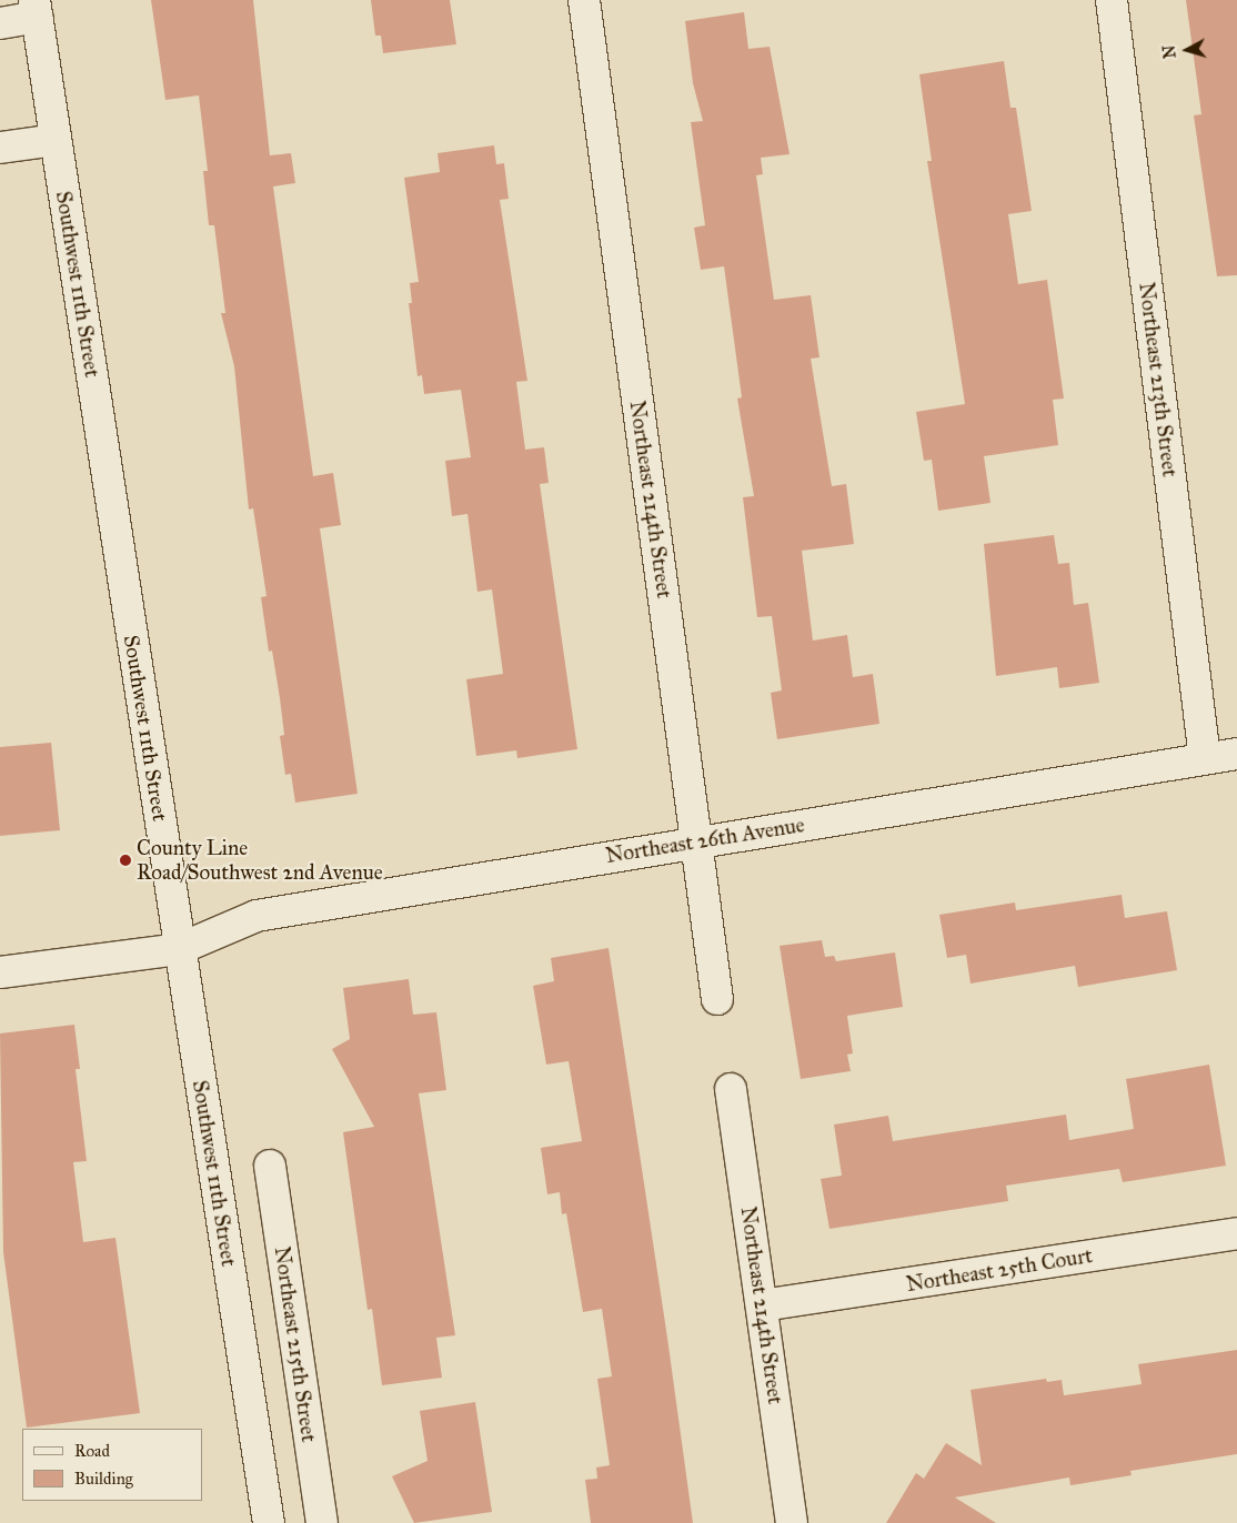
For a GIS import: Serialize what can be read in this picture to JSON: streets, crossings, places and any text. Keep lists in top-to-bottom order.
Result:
{
  "streets": {
    "street": [
      "Southwest 11th Street",
      "Northeast 213th Street",
      "Northeast 214th Street",
      "Northeast 26th Avenue",
      "Northeast 25th Court",
      "Northeast 215th Street"
    ]
  },
  "crossings": [
    ["Southwest 11th Street", "Northeast 26th Avenue"],
    ["Northeast 213th Street", "Northeast 26th Avenue"],
    ["Northeast 214th Street", "Northeast 26th Avenue"],
    ["Northeast 214th Street", "Northeast 25th Court"]
  ],
  "places": ["County Line Road/Southwest 2nd Avenue"],
  "legend": ["Road", "Building"],
  "north": "left"
}
